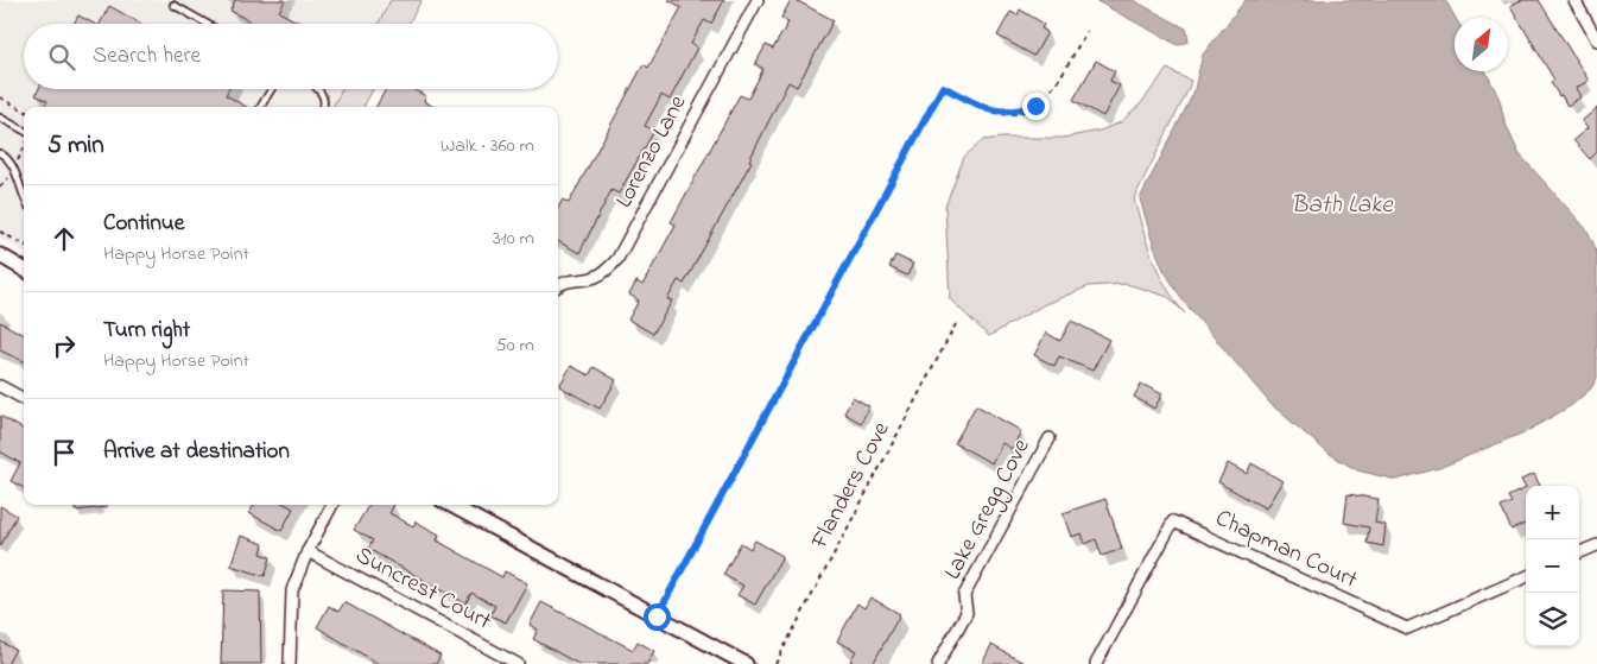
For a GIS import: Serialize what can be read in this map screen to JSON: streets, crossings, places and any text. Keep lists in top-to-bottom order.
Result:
{
  "streets": {
    "street": [
      "Lorenzo Lane",
      "Lake Gregg Cove",
      "Chapman Court",
      "Suncrest Court"
    ],
    "path": ["Flanders Cove"]
  },
  "water": ["Bath Lake"],
  "north": "top right",
  "page": {
    "search": "Search here",
    "heading": ["5 min", "Walk · 360 m"],
    "list": [
      ["Continue", "Happy Horse Point", "310 m"],
      ["Turn right", "Happy Horse Point", "50 m"],
      "Arrive at destination"
    ],
    "map_buttons": ["+", "−"]
  }
}
